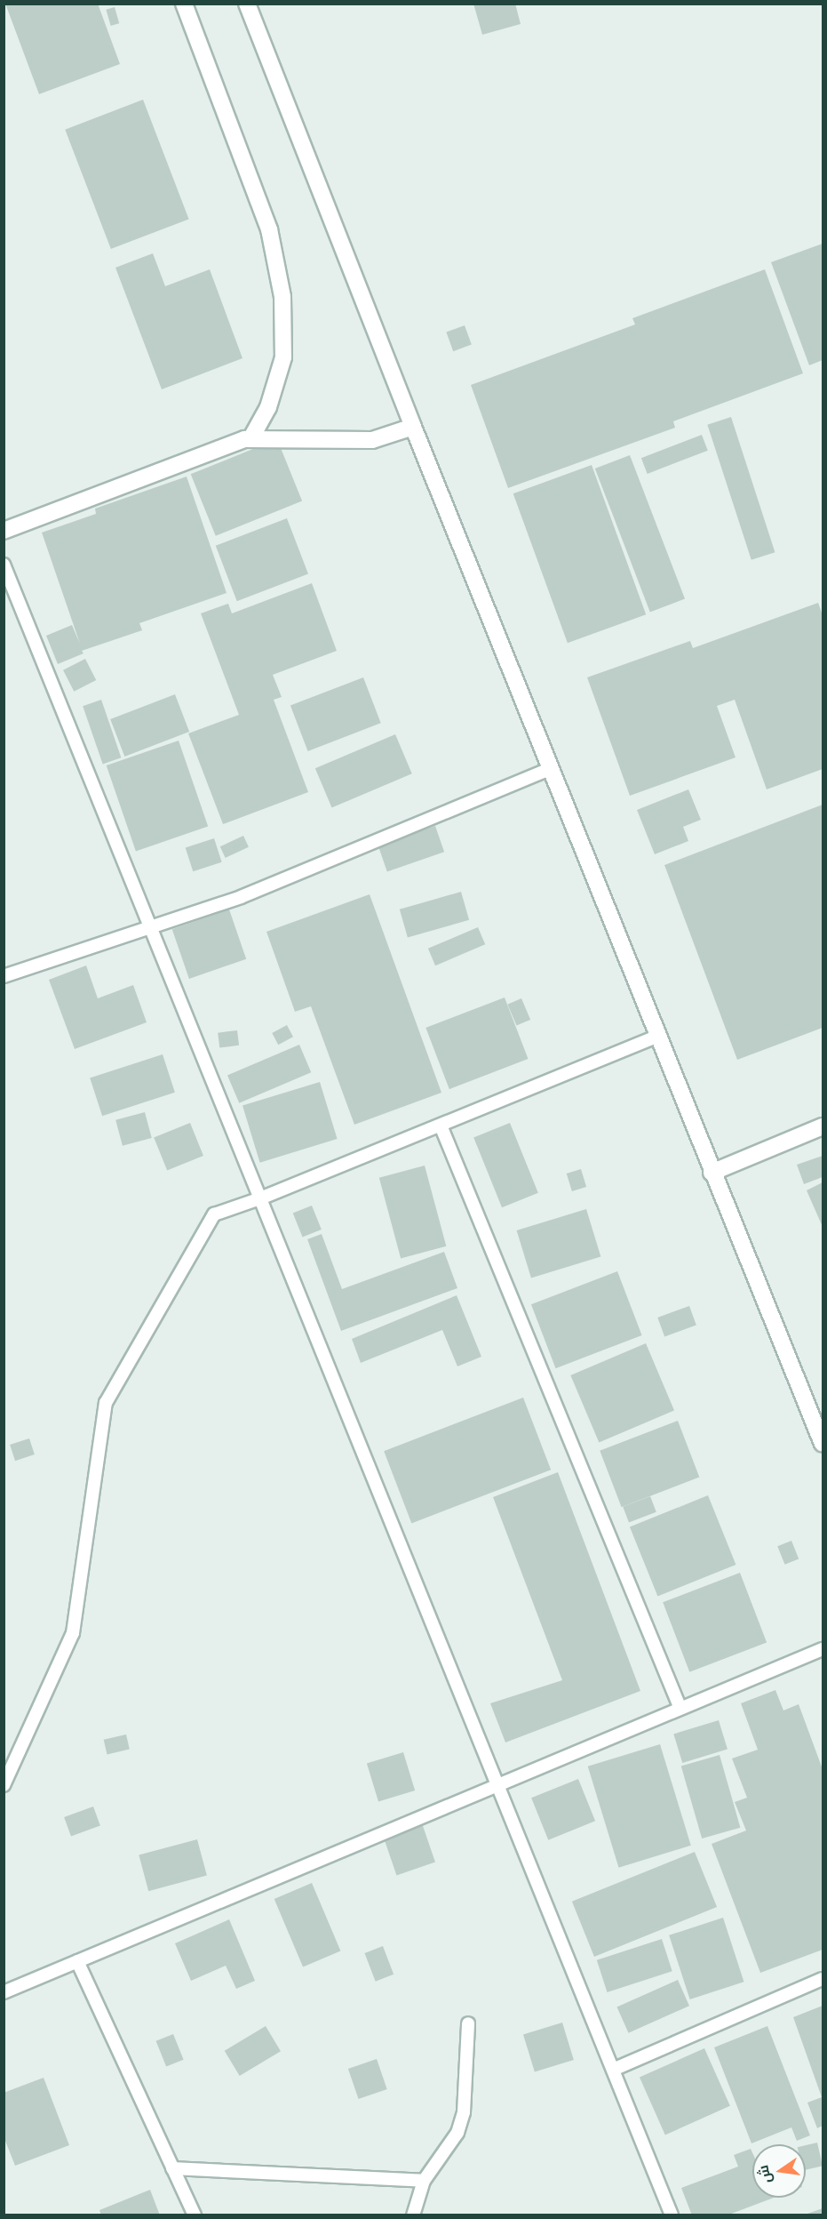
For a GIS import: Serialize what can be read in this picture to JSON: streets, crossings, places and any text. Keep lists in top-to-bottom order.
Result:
{
  "north": "left"
}
